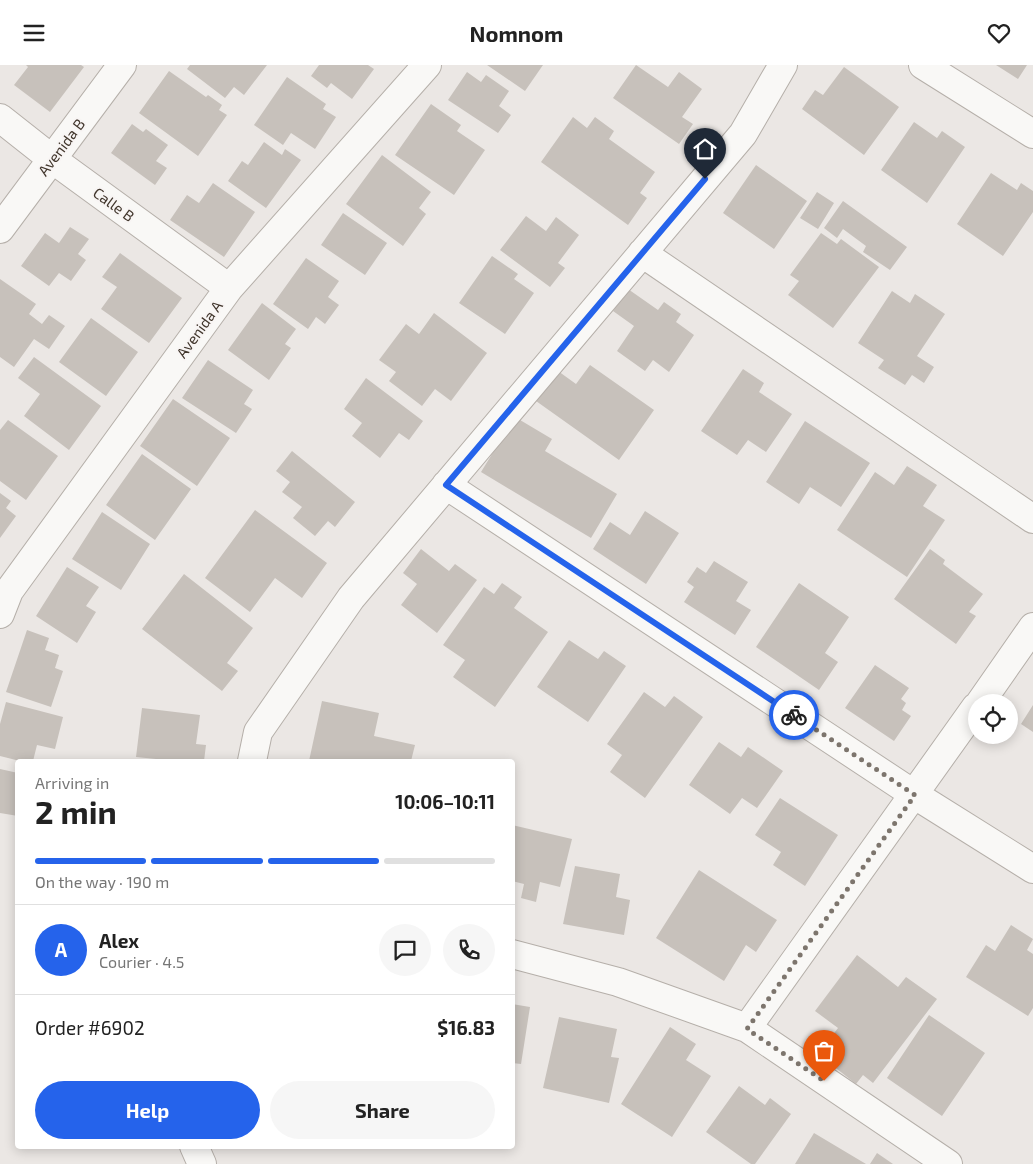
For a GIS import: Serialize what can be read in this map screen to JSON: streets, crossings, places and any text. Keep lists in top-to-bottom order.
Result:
{
  "streets": {
    "street": ["Avenida B", "Calle B", "Avenida A"]
  },
  "crossings": [
    ["Avenida B", "Calle B"],
    ["Calle B", "Avenida A"]
  ],
  "page": {
    "header": "Nomnom",
    "heading": ["2 min", "Arriving in", "10:06–10:11"],
    "panel": [
      "Alex",
      "Courier · 4.5",
      "Order #6902",
      "$16.83"
    ],
    "bar": "On the way · 190 m",
    "round": "A",
    "buttons": ["Help", "Share"]
  }
}
